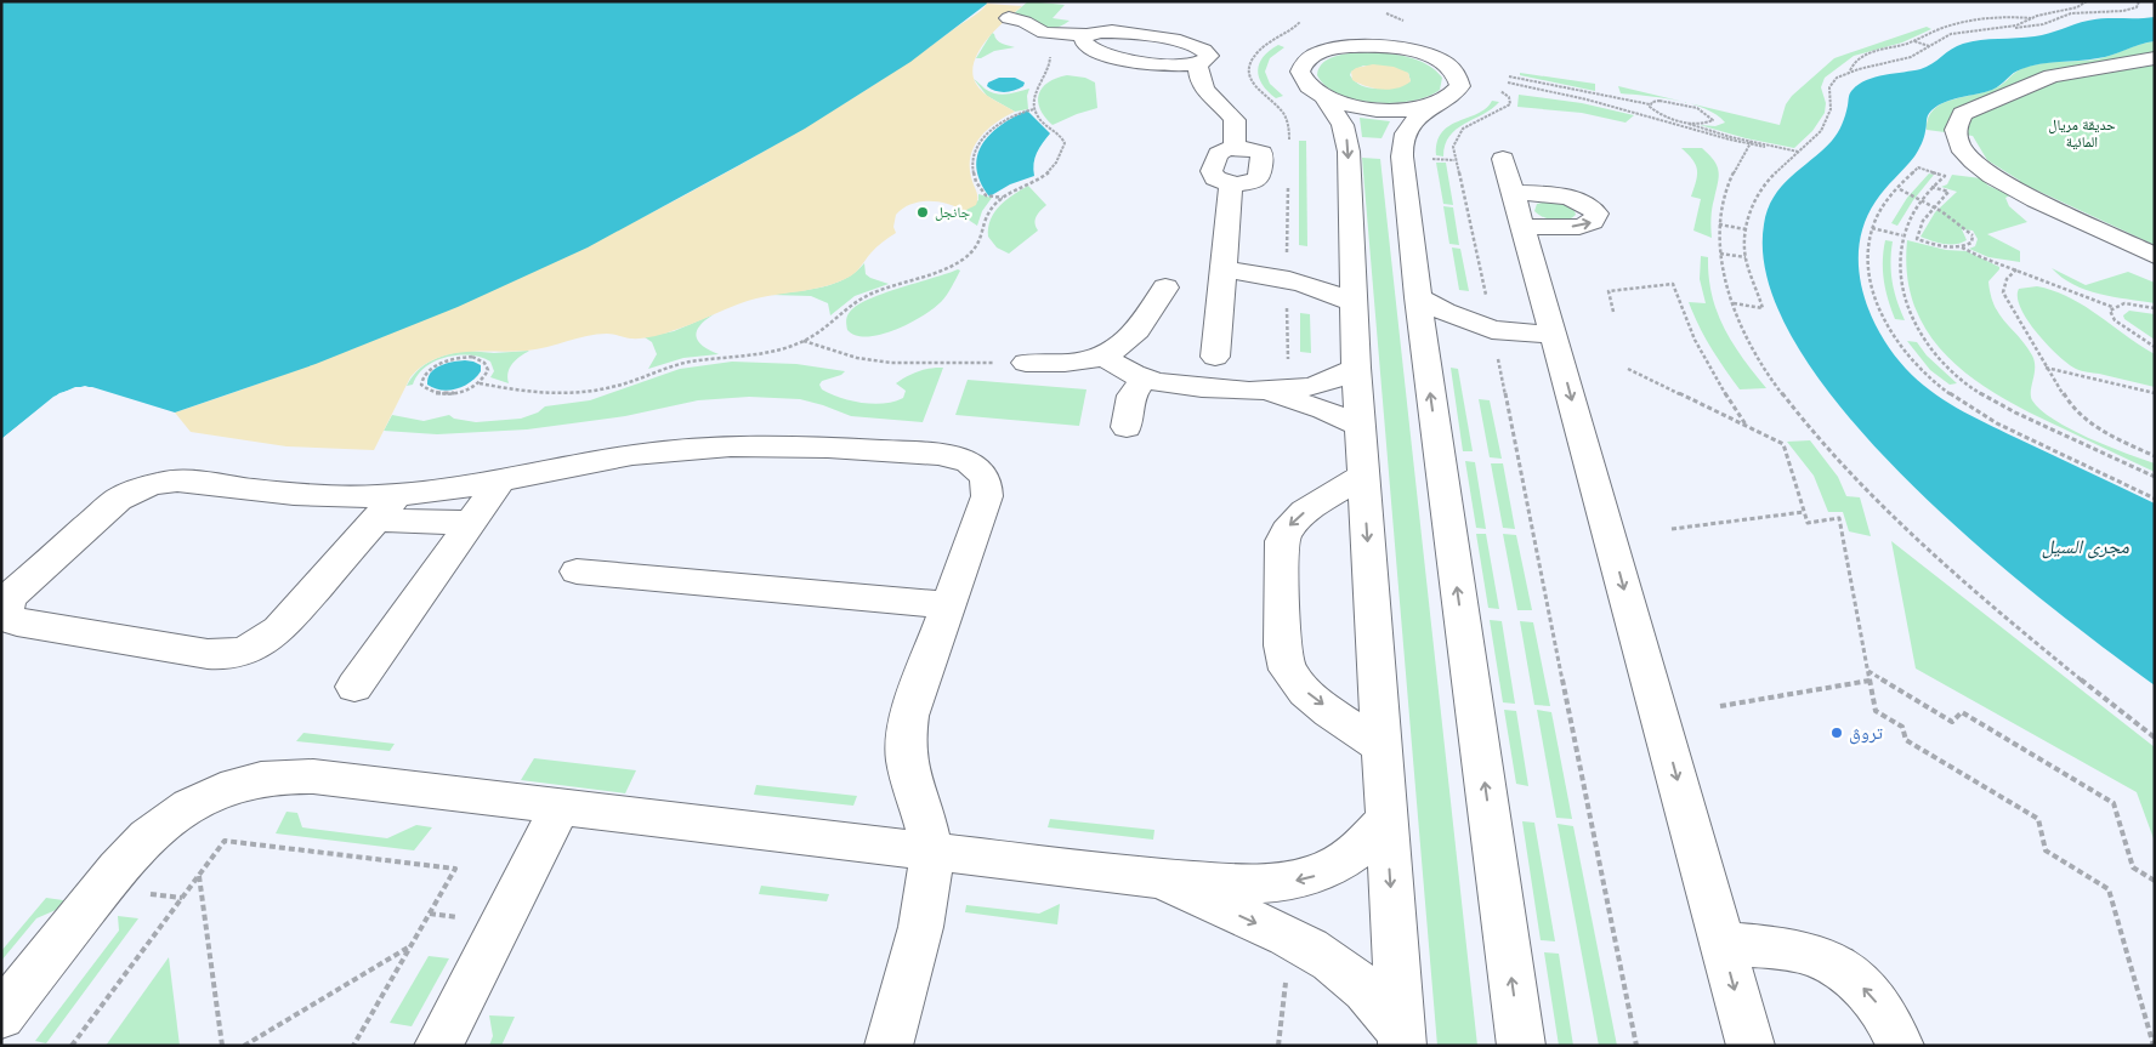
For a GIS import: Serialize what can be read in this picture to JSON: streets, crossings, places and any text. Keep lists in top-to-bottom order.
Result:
{
  "water": ["مجرى السيل"],
  "parks": ["حديقة مريال المائية"],
  "places": ["جانجل", "تروڨ"]
}
